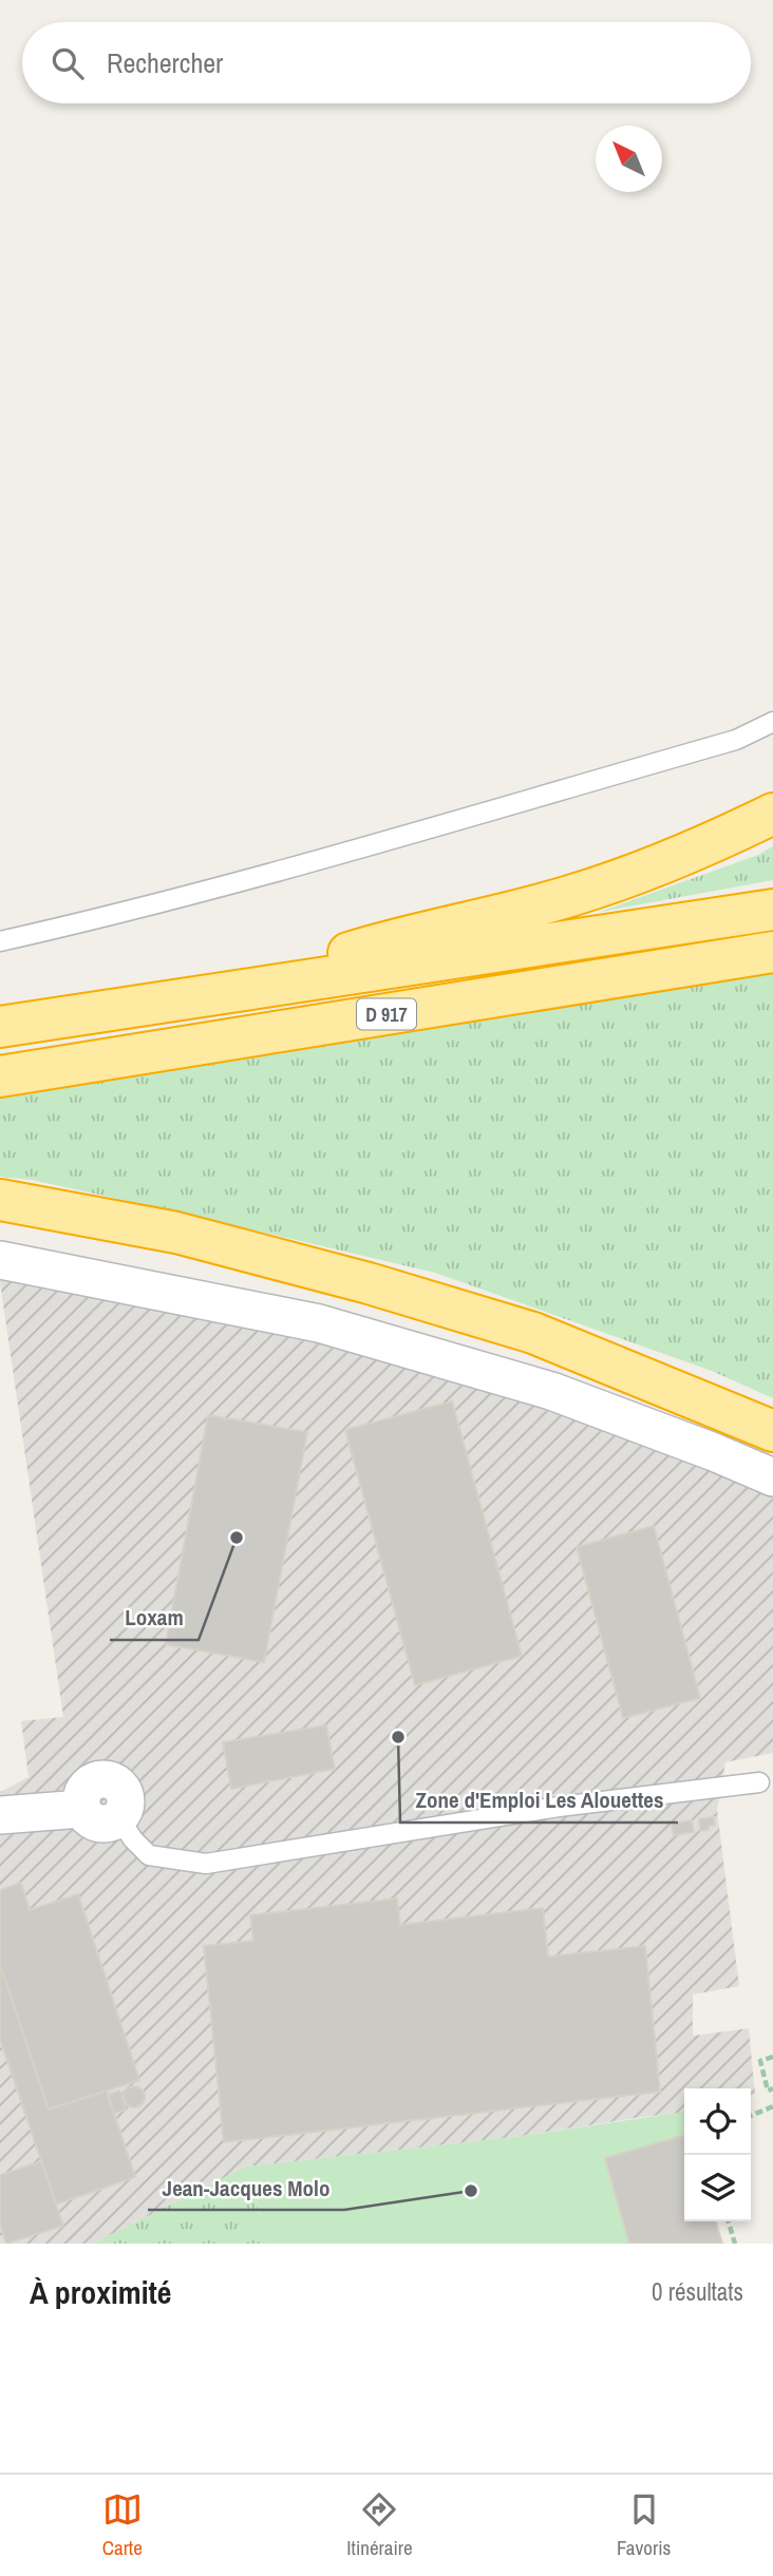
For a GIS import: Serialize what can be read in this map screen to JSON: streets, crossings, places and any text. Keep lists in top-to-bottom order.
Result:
{
  "streets": {
    "highway": ["D 917"]
  },
  "places": ["Loxam", "Zone d'Emploi Les Alouettes", "Jean-Jacques Molo"],
  "north": "top left",
  "page": {
    "search": "Rechercher",
    "heading": ["À proximité", "0 résultats"],
    "nav": ["Carte", "Itinéraire", "Favoris"]
  }
}
